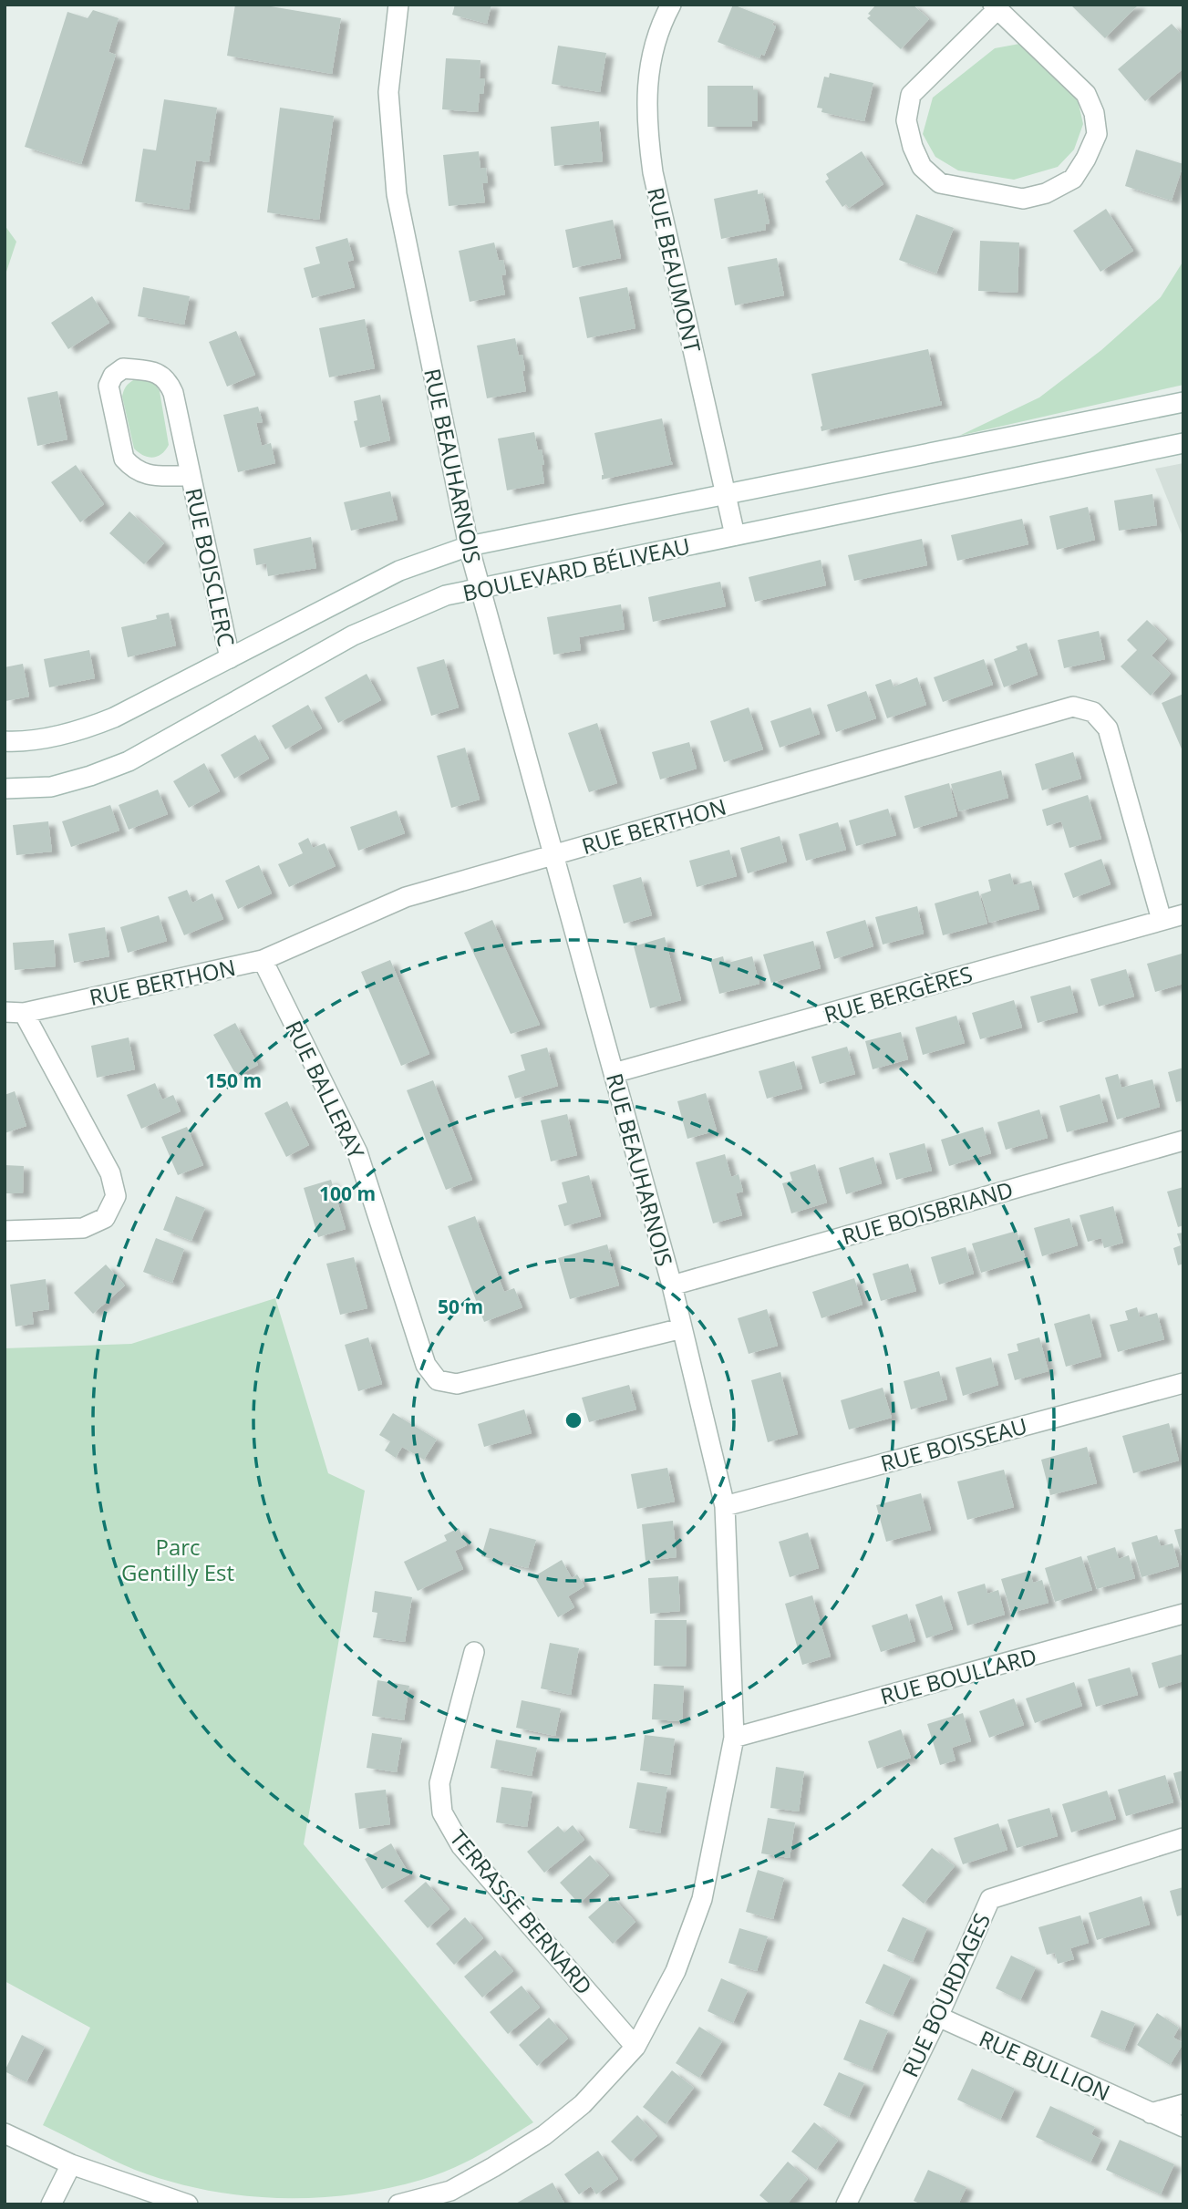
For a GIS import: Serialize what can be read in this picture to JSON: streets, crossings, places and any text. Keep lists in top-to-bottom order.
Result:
{
  "streets": {
    "street": [
      "RUE BEAUMONT",
      "RUE BEAUHARNOIS",
      "RUE BOISCLERC",
      "BOULEVARD BÉLIVEAU",
      "RUE BERTHON",
      "RUE BERGÈRES",
      "RUE BALLERAY",
      "RUE BOISBRIAND",
      "RUE BOISSEAU",
      "RUE BOULLARD",
      "TERRASSE BERNARD",
      "RUE BOURDAGES",
      "RUE BULLION"
    ]
  },
  "crossings": [
    ["RUE BEAUMONT", "BOULEVARD BÉLIVEAU"],
    ["RUE BEAUHARNOIS", "BOULEVARD BÉLIVEAU"],
    ["RUE BEAUHARNOIS", "RUE BERTHON"],
    ["RUE BEAUHARNOIS", "RUE BERGÈRES"],
    ["RUE BEAUHARNOIS", "RUE BALLERAY"],
    ["RUE BEAUHARNOIS", "RUE BOISBRIAND"],
    ["RUE BEAUHARNOIS", "RUE BOISSEAU"],
    ["RUE BEAUHARNOIS", "RUE BOULLARD"],
    ["RUE BEAUHARNOIS", "TERRASSE BERNARD"],
    ["RUE BOISCLERC", "BOULEVARD BÉLIVEAU"],
    ["RUE BERTHON", "RUE BERGÈRES"],
    ["RUE BERTHON", "RUE BALLERAY"],
    ["RUE BOURDAGES", "RUE BULLION"]
  ],
  "parks": ["Parc Gentilly Est"],
  "rings": ["150 m", "100 m", "50 m"]
}
